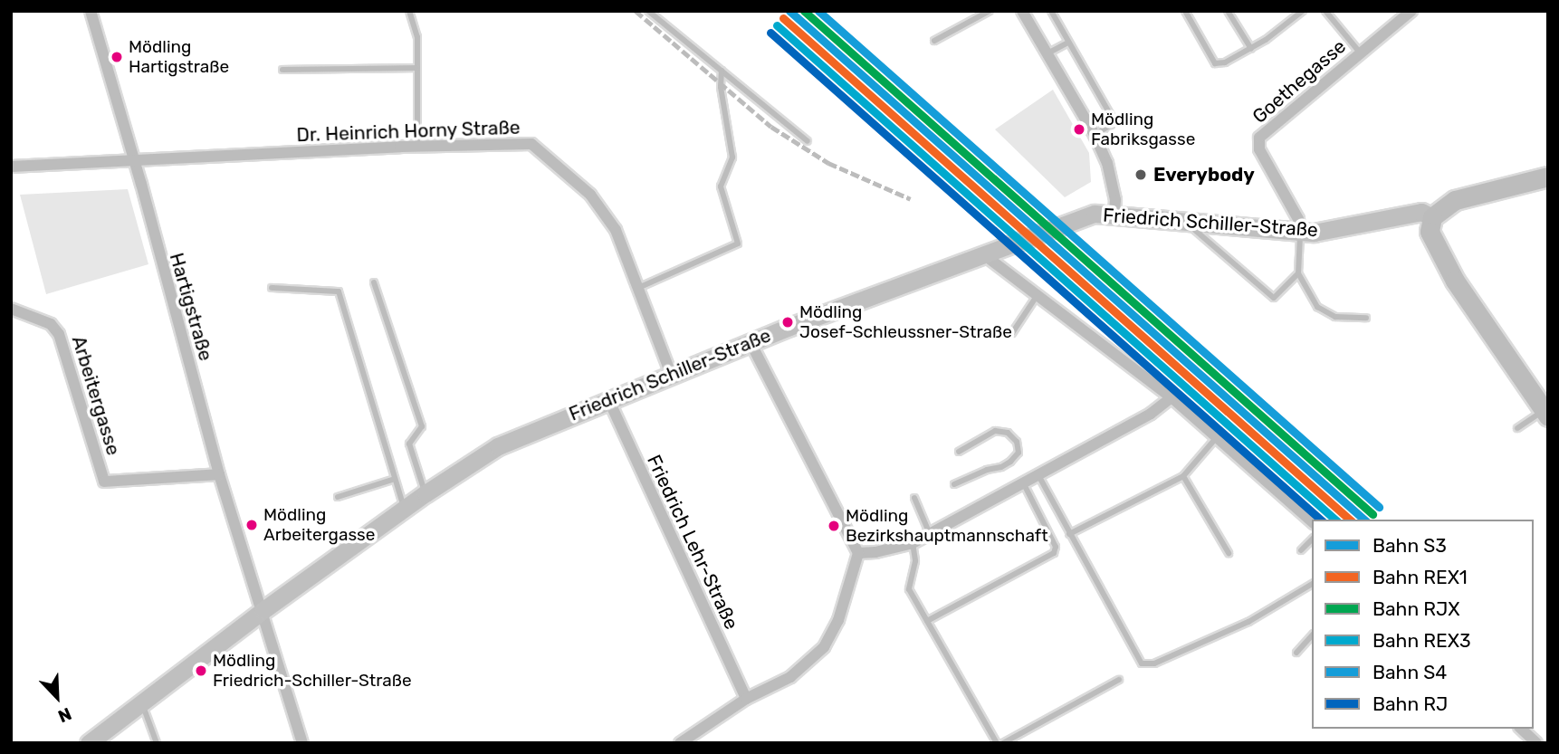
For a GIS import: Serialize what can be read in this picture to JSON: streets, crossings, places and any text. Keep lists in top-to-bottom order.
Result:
{
  "streets": {
    "street": [
      "Goethegasse",
      "Dr. Heinrich Horny Straße",
      "Friedrich Schiller-Straße",
      "Hartigstraße",
      "Arbeitergasse",
      "Friedrich Lehr-Straße"
    ]
  },
  "crossings": [
    ["Goethegasse", "Friedrich Schiller-Straße"],
    ["Dr. Heinrich Horny Straße", "Friedrich Schiller-Straße"],
    ["Dr. Heinrich Horny Straße", "Hartigstraße"],
    ["Friedrich Schiller-Straße", "Hartigstraße"],
    ["Friedrich Schiller-Straße", "Friedrich Lehr-Straße"],
    ["Hartigstraße", "Arbeitergasse"]
  ],
  "places": [
    "Mödling Hartigstraße",
    "Mödling Fabriksgasse",
    "Everybody",
    "Mödling Josef-Schleussner-Straße",
    "Mödling Arbeitergasse",
    "Mödling Bezirkshauptmannschaft",
    "Mödling Friedrich-Schiller-Straße"
  ],
  "lines": [
    "rail line S3",
    "rail line RJX",
    "rail line S4",
    "rail line REX1",
    "rail line REX3",
    "rail line RJ"
  ],
  "legend": [
    "Bahn S3",
    "Bahn REX1",
    "Bahn RJX",
    "Bahn REX3",
    "Bahn S4",
    "Bahn RJ"
  ],
  "north": "bottom right"
}
